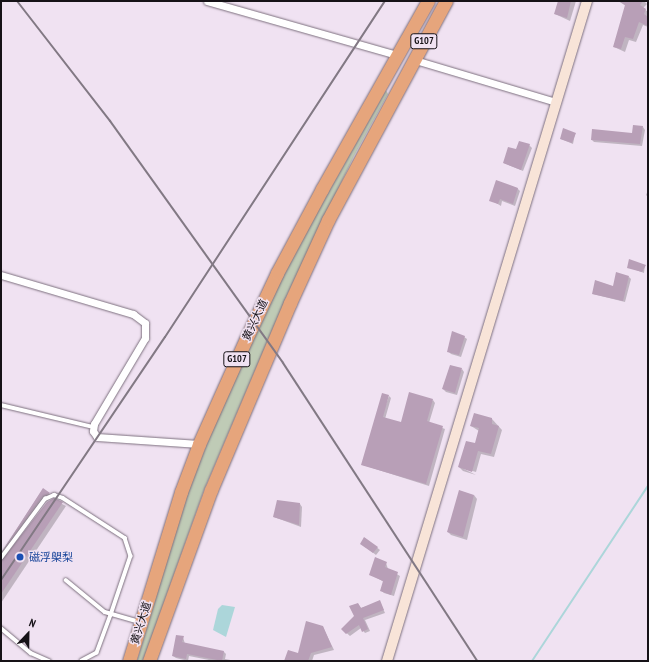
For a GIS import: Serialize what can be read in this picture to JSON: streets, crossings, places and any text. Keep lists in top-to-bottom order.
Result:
{
  "streets": {
    "highway": ["G107", "黄兴大道"]
  },
  "places": ["磁浮㮾梨"],
  "north": "top"
}
